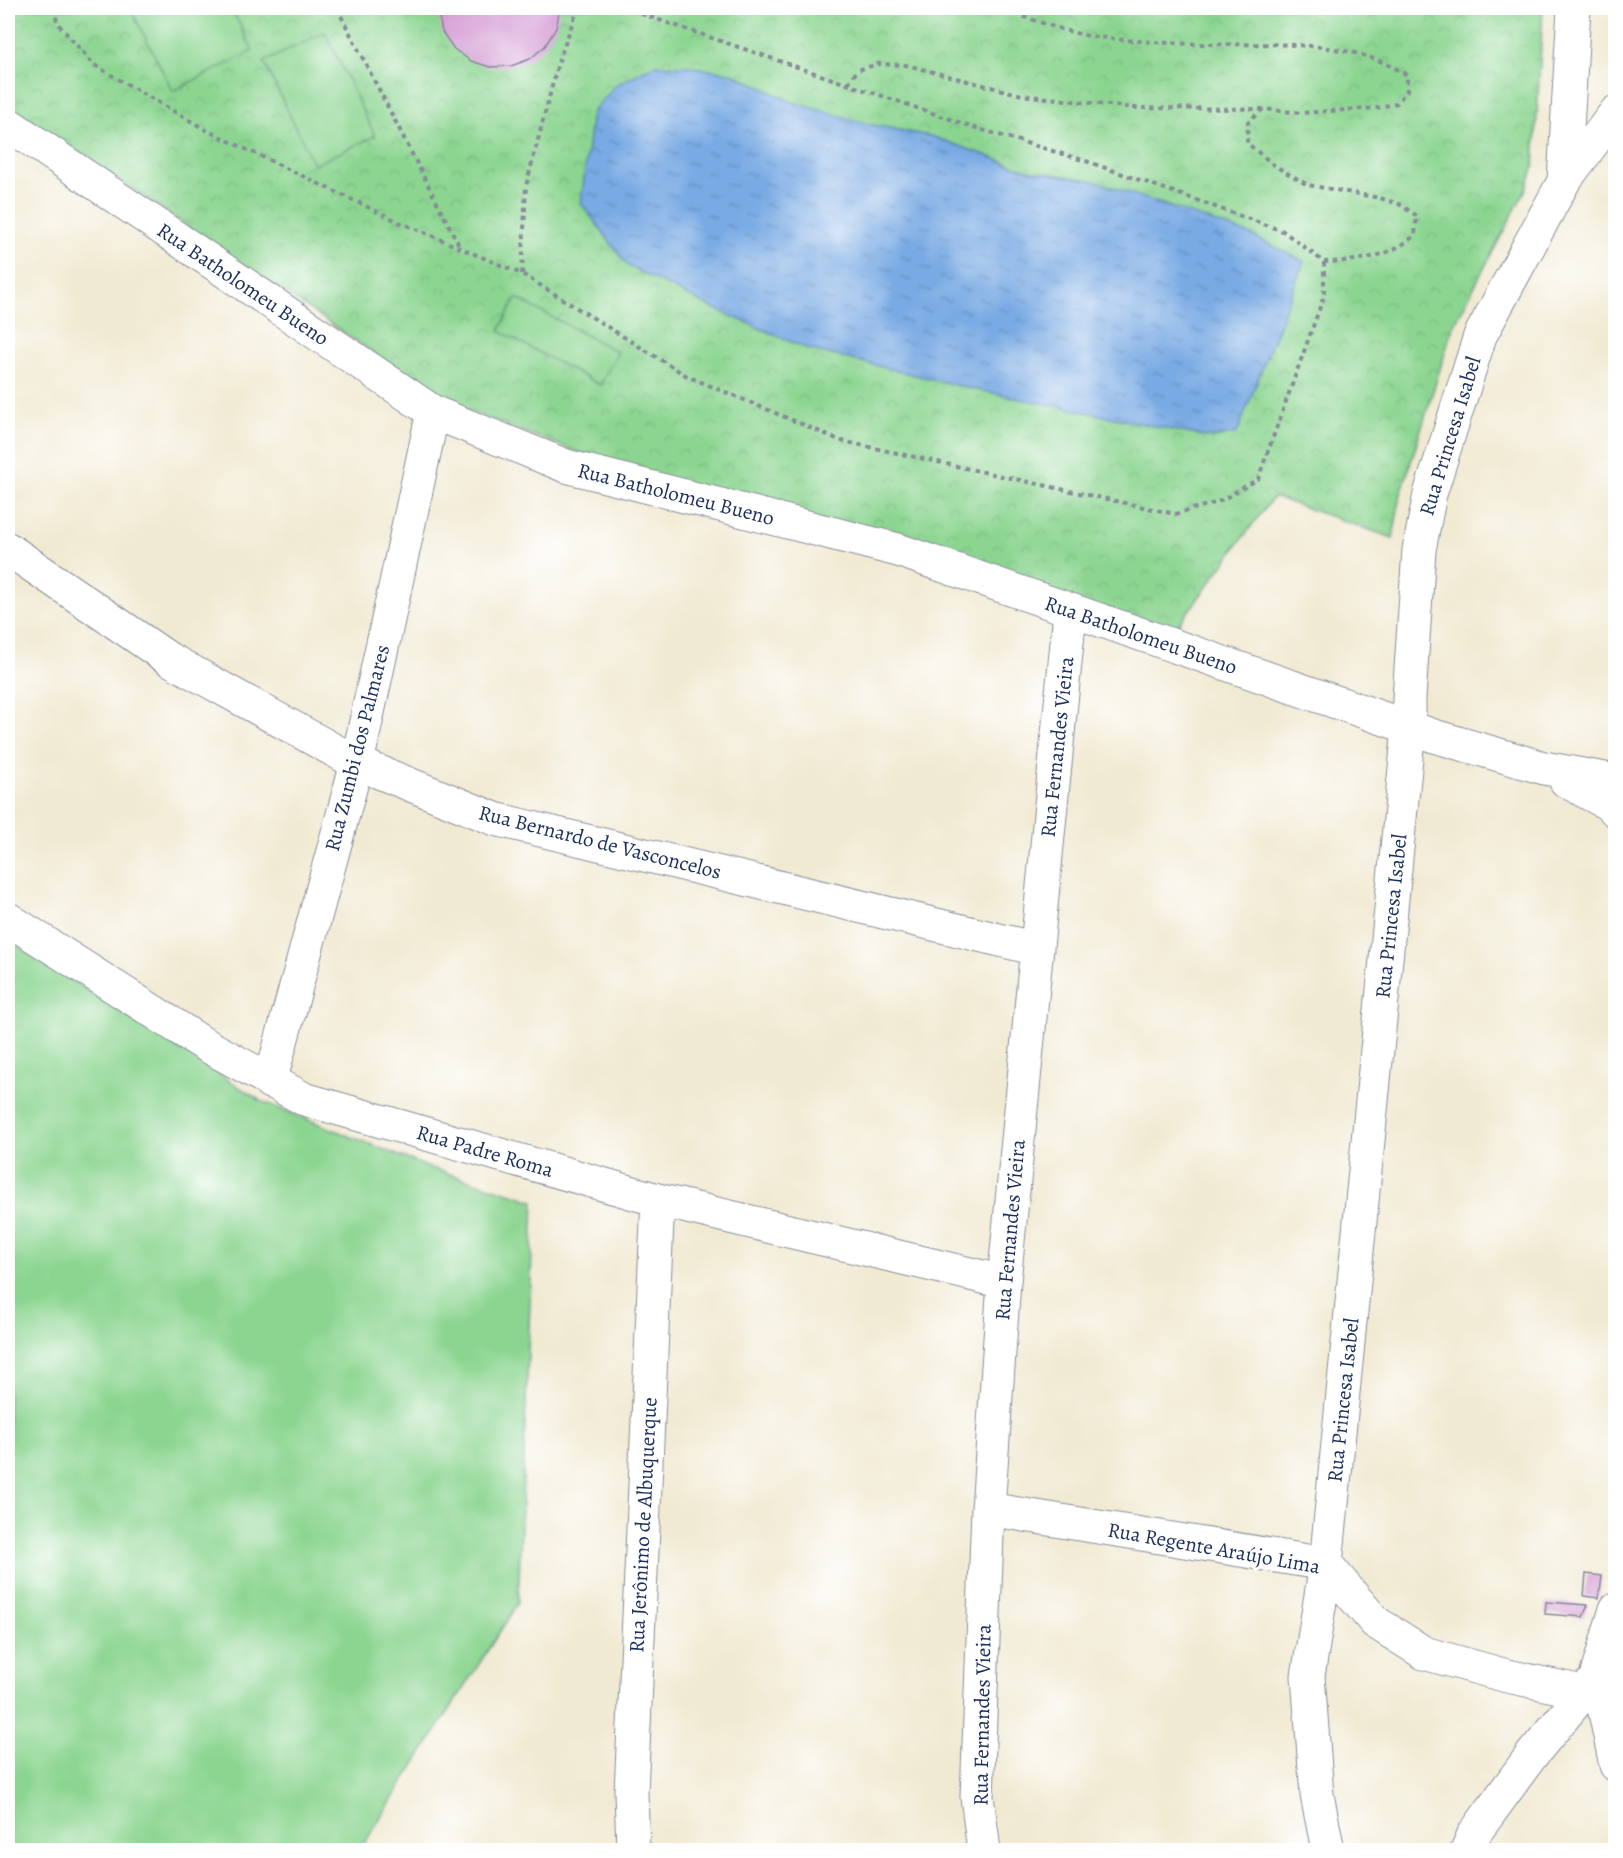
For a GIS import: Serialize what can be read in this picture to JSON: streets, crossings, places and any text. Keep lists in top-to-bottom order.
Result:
{
  "streets": {
    "street": [
      "Rua Batholomeu Bueno",
      "Rua Princesa Isabel",
      "Rua Fernandes Vieira",
      "Rua Zumbi dos Palmares",
      "Rua Bernardo de Vasconcelos",
      "Rua Padre Roma",
      "Rua Jerônimo de Albuquerque",
      "Rua Regente Araújo Lima"
    ]
  },
  "crossings": [
    ["Rua Batholomeu Bueno", "Rua Princesa Isabel"],
    ["Rua Batholomeu Bueno", "Rua Fernandes Vieira"],
    ["Rua Batholomeu Bueno", "Rua Zumbi dos Palmares"],
    ["Rua Princesa Isabel", "Rua Regente Araújo Lima"],
    ["Rua Fernandes Vieira", "Rua Bernardo de Vasconcelos"],
    ["Rua Fernandes Vieira", "Rua Padre Roma"],
    ["Rua Fernandes Vieira", "Rua Regente Araújo Lima"],
    ["Rua Zumbi dos Palmares", "Rua Bernardo de Vasconcelos"],
    ["Rua Zumbi dos Palmares", "Rua Padre Roma"],
    ["Rua Padre Roma", "Rua Jerônimo de Albuquerque"]
  ]
}
